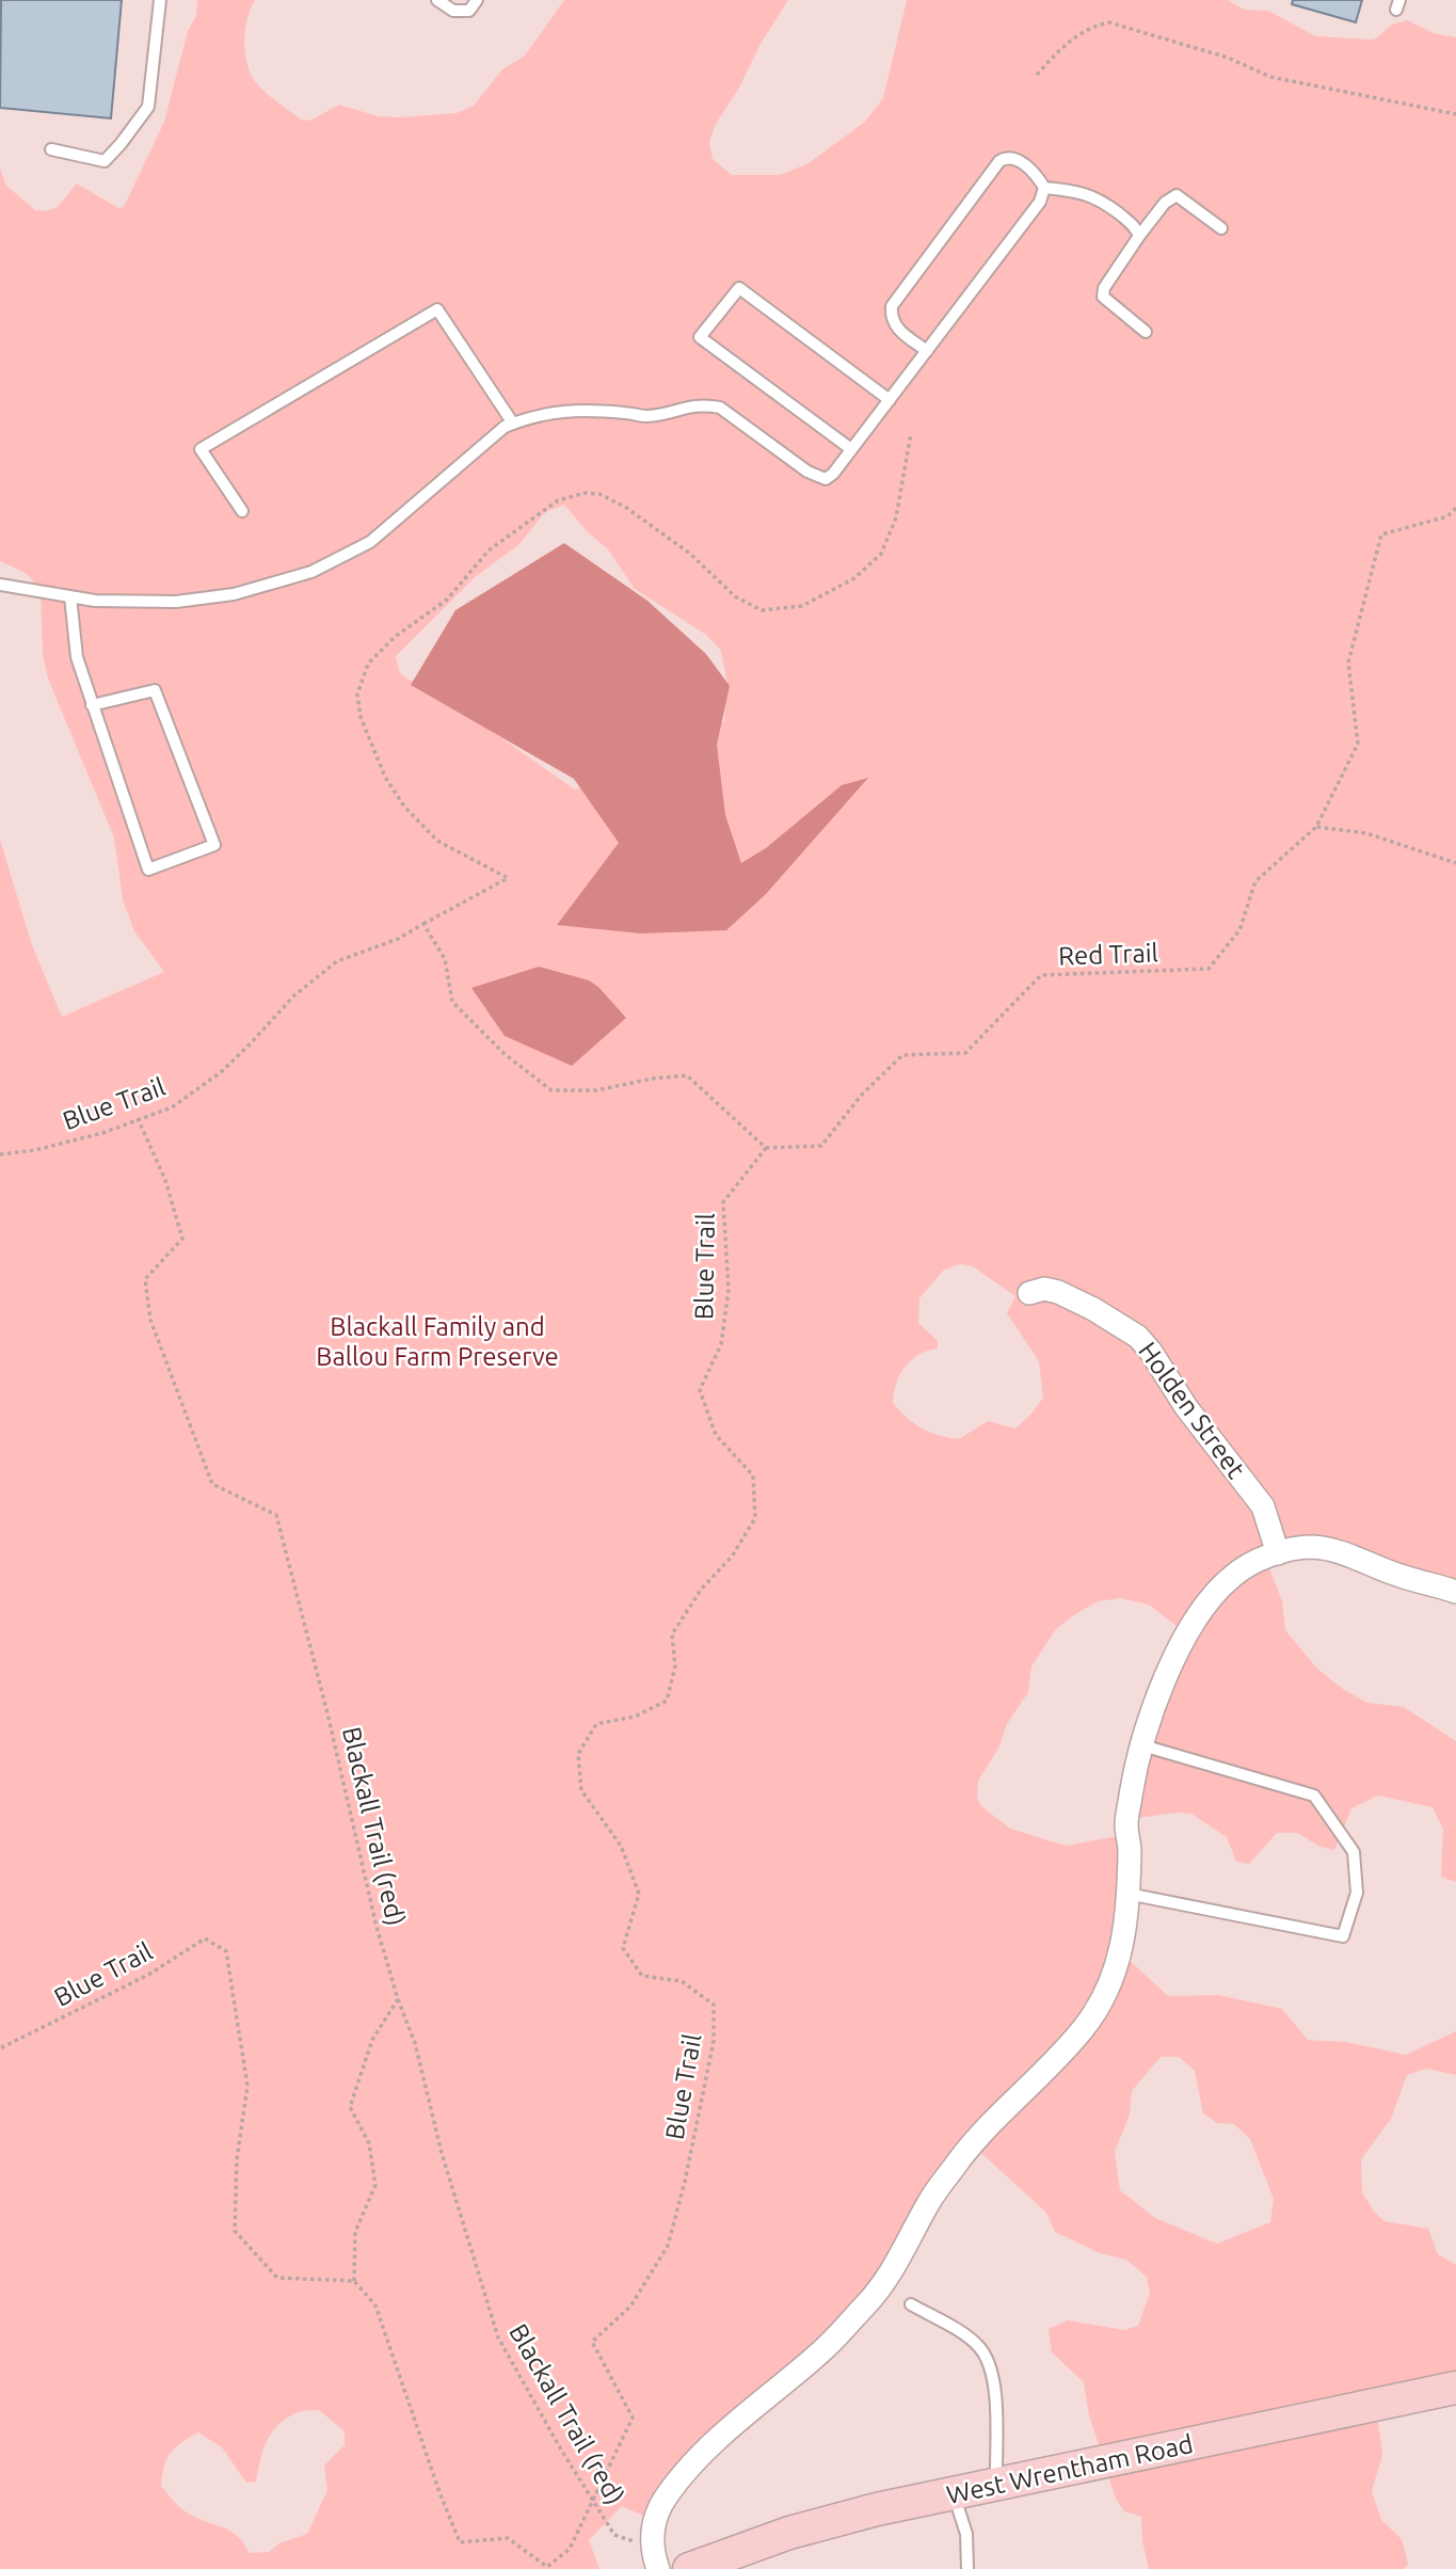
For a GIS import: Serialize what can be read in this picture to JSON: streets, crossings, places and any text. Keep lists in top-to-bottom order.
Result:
{
  "streets": {
    "street": ["Holden Street", "West Wrentham Road"],
    "path": ["Red Trail", "Blue Trail", "Blackall Trail (red)"]
  },
  "crossings": [
    ["Red Trail", "Blue Trail"],
    ["Blue Trail", "Blackall Trail (red)"]
  ],
  "parks": ["Blackall Family and Ballou Farm Preserve"]
}
